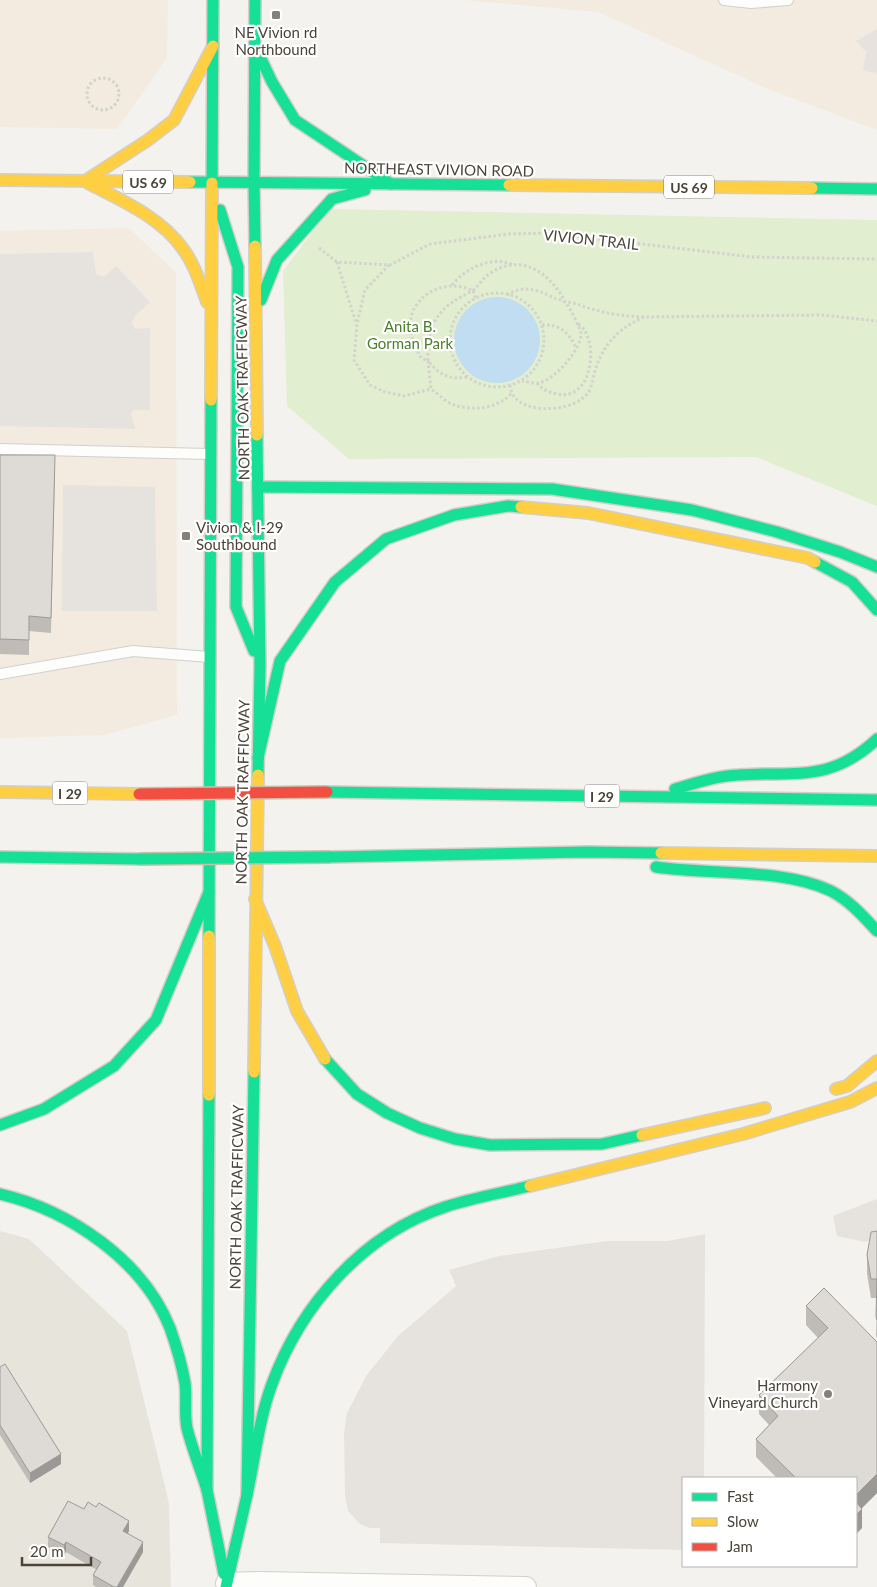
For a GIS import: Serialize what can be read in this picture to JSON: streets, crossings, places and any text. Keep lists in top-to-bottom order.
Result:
{
  "streets": {
    "main road": [
      "NORTHEAST VIVION ROAD",
      "US 69",
      "NORTH OAK TRAFFICWAY",
      "I 29"
    ],
    "path": ["VIVION TRAIL"]
  },
  "crossings": [
    ["NORTHEAST VIVION ROAD", "NORTH OAK TRAFFICWAY"]
  ],
  "parks": ["Anita B. Gorman Park"],
  "places": {
    "transit": ["NE Vivion rd Northbound", "Vivion & I-29 Southbound"],
    "other": ["Harmony Vineyard Church"]
  },
  "legend": ["Fast", "Slow", "Jam"],
  "scale_bar": "20 m"
}
